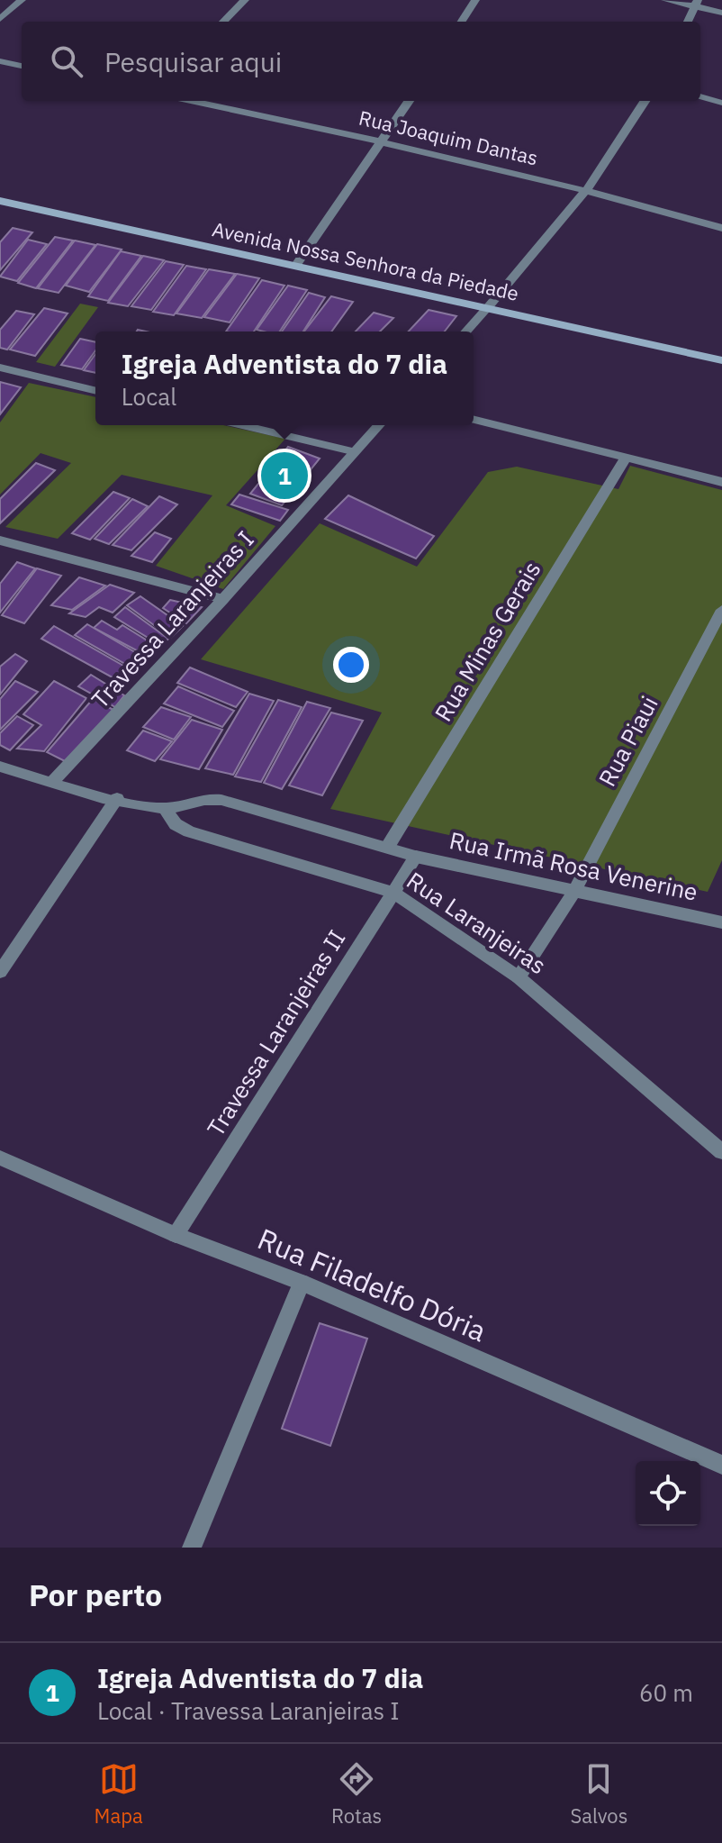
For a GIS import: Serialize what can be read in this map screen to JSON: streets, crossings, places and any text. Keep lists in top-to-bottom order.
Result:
{
  "streets": {
    "main road": ["Avenida Nossa Senhora da Piedade"],
    "street": [
      "Rua Joaquim Dantas",
      "Travessa Laranjeiras I",
      "Rua Minas Gerais",
      "Rua Piaui",
      "Rua Irmã Rosa Venerine",
      "Rua Laranjeiras",
      "Travessa Laranjeiras II",
      "Rua Filadelfo Dória"
    ]
  },
  "crossings": [
    ["Travessa Laranjeiras I", "Rua Laranjeiras"],
    ["Rua Minas Gerais", "Rua Laranjeiras"],
    ["Rua Piaui", "Rua Irmã Rosa Venerine"],
    ["Rua Piaui", "Rua Laranjeiras"],
    ["Rua Irmã Rosa Venerine", "Rua Laranjeiras"],
    ["Rua Irmã Rosa Venerine", "Travessa Laranjeiras II"],
    ["Rua Laranjeiras", "Travessa Laranjeiras II"],
    ["Travessa Laranjeiras II", "Rua Filadelfo Dória"]
  ],
  "page": {
    "search": "Pesquisar aqui",
    "popup": ["Igreja Adventista do 7 dia", "Local"],
    "pins": "1",
    "heading": "Por perto",
    "list": [
      {
        "mark": "1",
        "name": "Igreja Adventista do 7 dia",
        "note": "Local · Travessa Laranjeiras I",
        "value": "60 m"
      }
    ],
    "nav": ["Mapa", "Rotas", "Salvos"]
  }
}
